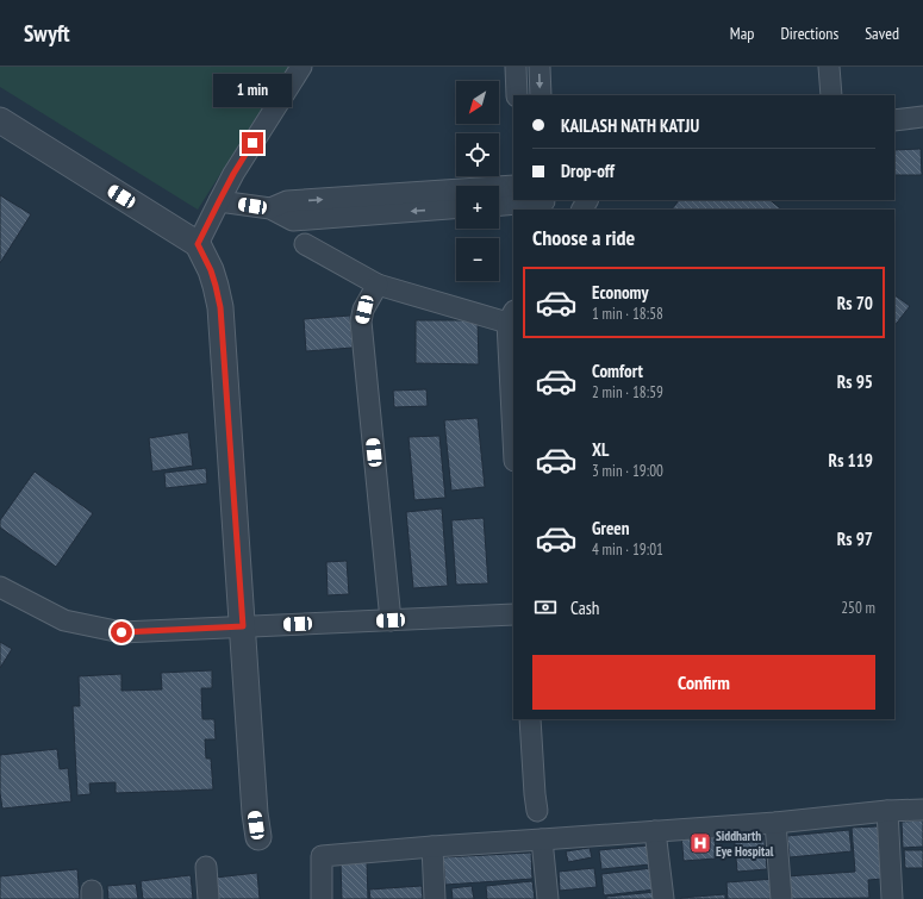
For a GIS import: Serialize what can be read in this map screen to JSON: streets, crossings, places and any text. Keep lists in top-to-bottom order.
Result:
{
  "places": {
    "hospital": ["Siddharth Eye Hospital"]
  },
  "north": "bottom left",
  "page": {
    "header": "Swyft",
    "nav": ["Map", "Directions", "Saved"],
    "bubble": "1 min",
    "map_buttons": ["+", "−"],
    "banner": ["KAILASH NATH KATJU", "Drop-off"],
    "heading": "Choose a ride",
    "list": [
      {
        "name": "Economy",
        "note": "1 min · 18:58",
        "value": "Rs 70"
      },
      {
        "name": "Comfort",
        "note": "2 min · 18:59",
        "value": "Rs 95"
      },
      {
        "name": "XL",
        "note": "3 min · 19:00",
        "value": "Rs 119"
      },
      {
        "name": "Green",
        "note": "4 min · 19:01",
        "value": "Rs 97"
      }
    ],
    "pay": ["Cash", "250 m"],
    "buttons": "Confirm"
  }
}
